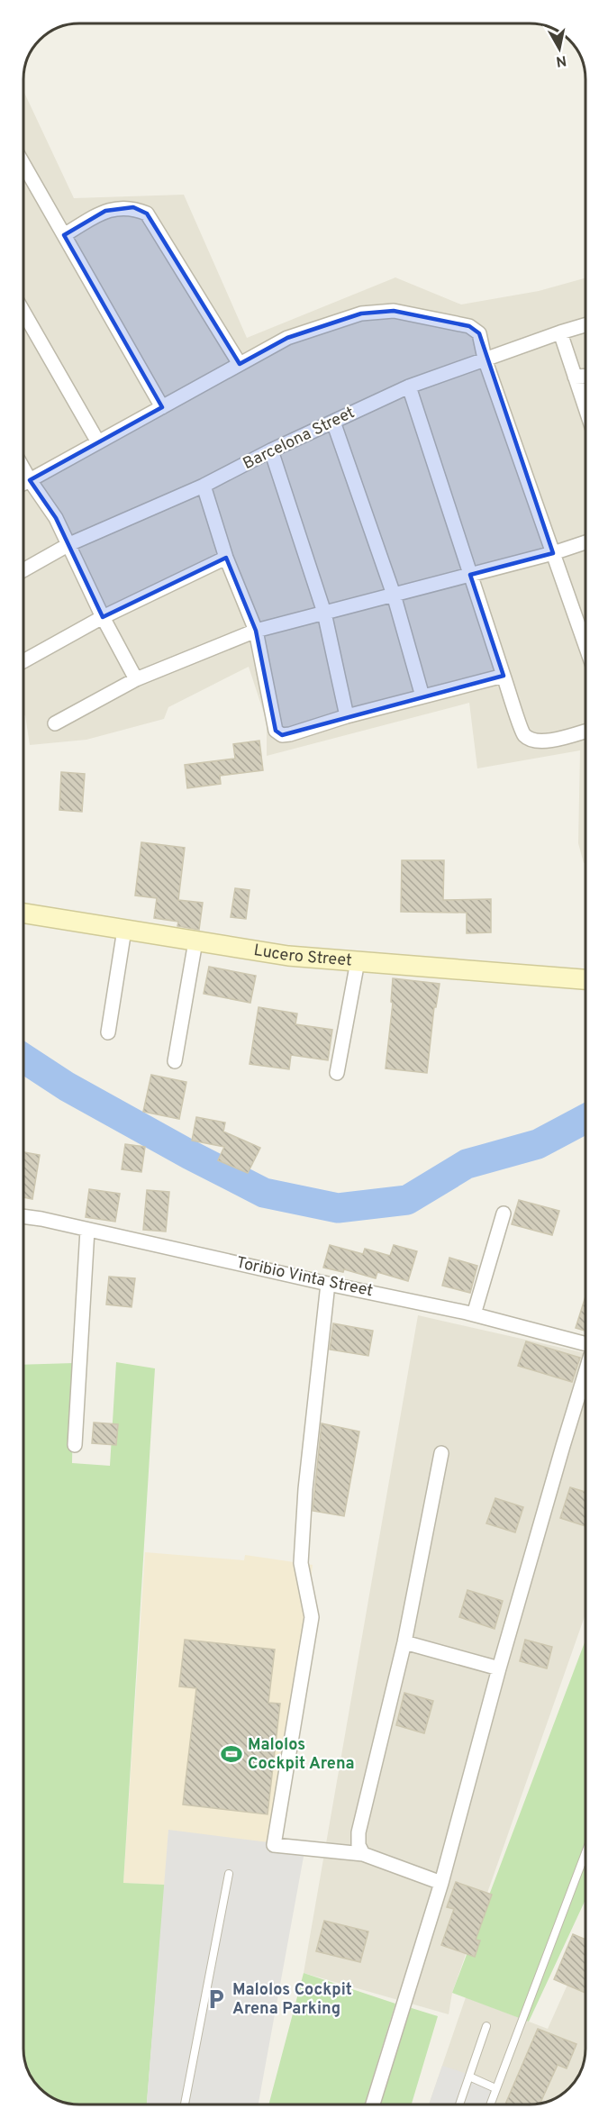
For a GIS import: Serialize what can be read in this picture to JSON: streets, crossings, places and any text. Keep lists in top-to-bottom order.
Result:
{
  "streets": {
    "street": ["Barcelona Street", "Lucero Street", "Toribio Vinta Street"]
  },
  "places": {
    "sports": ["Malolos Cockpit Arena"],
    "parking": ["Malolos Cockpit Arena Parking"]
  },
  "north": "bottom"
}
